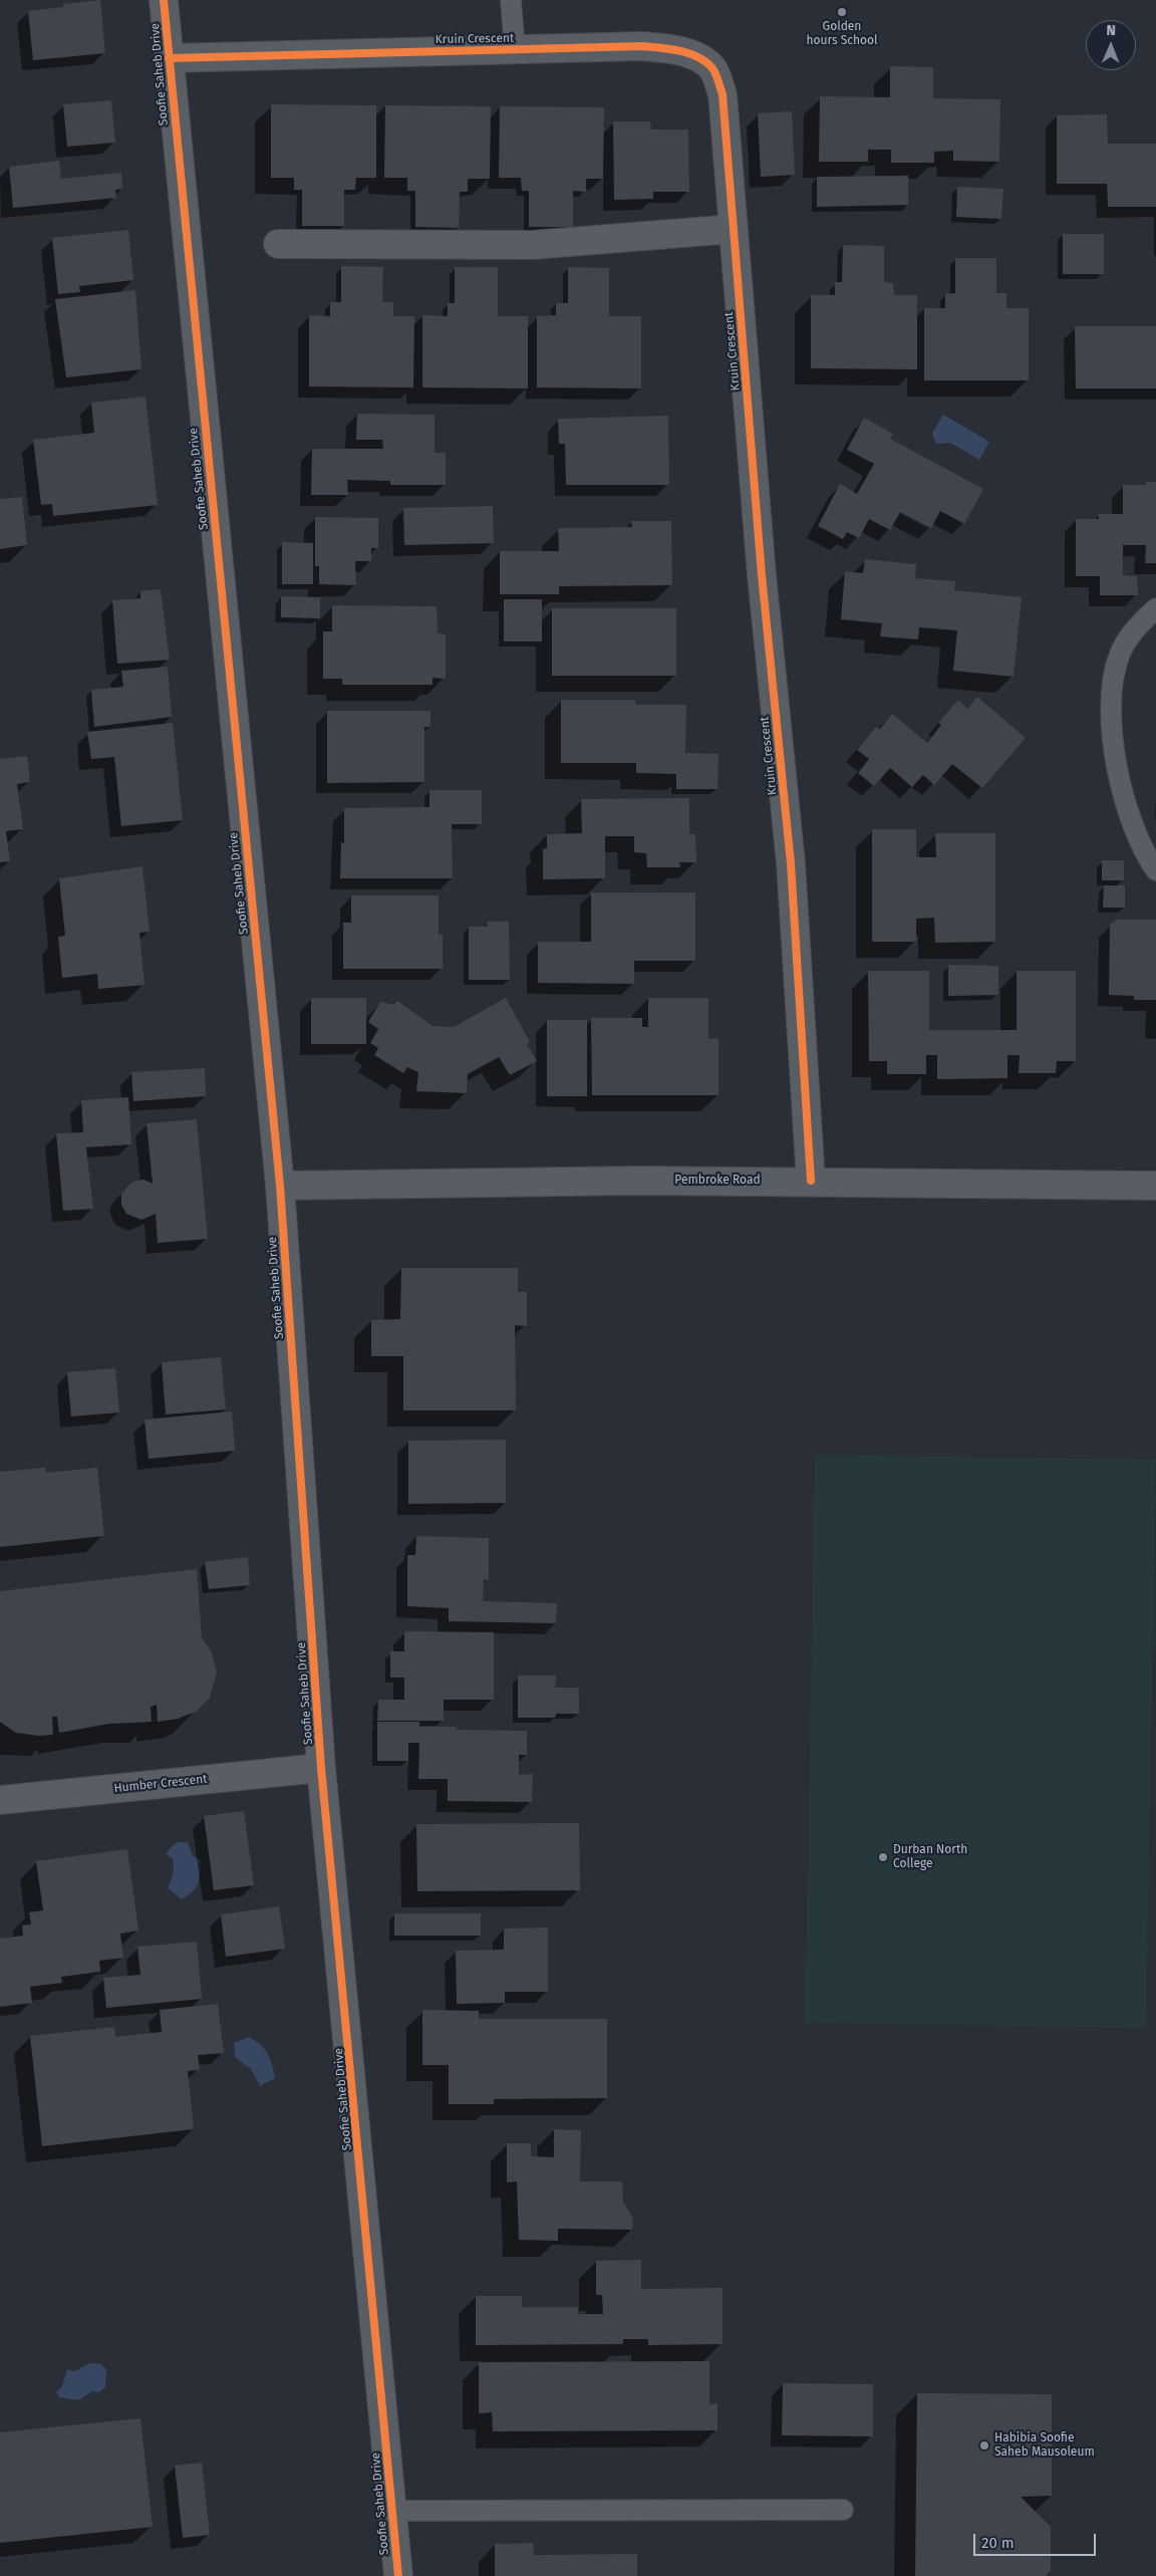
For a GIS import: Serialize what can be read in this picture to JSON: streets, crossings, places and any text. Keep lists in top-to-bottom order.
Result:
{
  "streets": {
    "street": [
      "Kruin Crescent",
      "Soofie Saheb Drive",
      "Pembroke Road",
      "Humber Crescent"
    ]
  },
  "crossings": [
    ["Kruin Crescent", "Soofie Saheb Drive"],
    ["Kruin Crescent", "Pembroke Road"],
    ["Soofie Saheb Drive", "Pembroke Road"],
    ["Soofie Saheb Drive", "Humber Crescent"]
  ],
  "places": ["Golden hours School", "Durban North College", "Habibia Soofie Saheb Mausoleum"],
  "scale_bar": "20 m",
  "north": "top"
}
